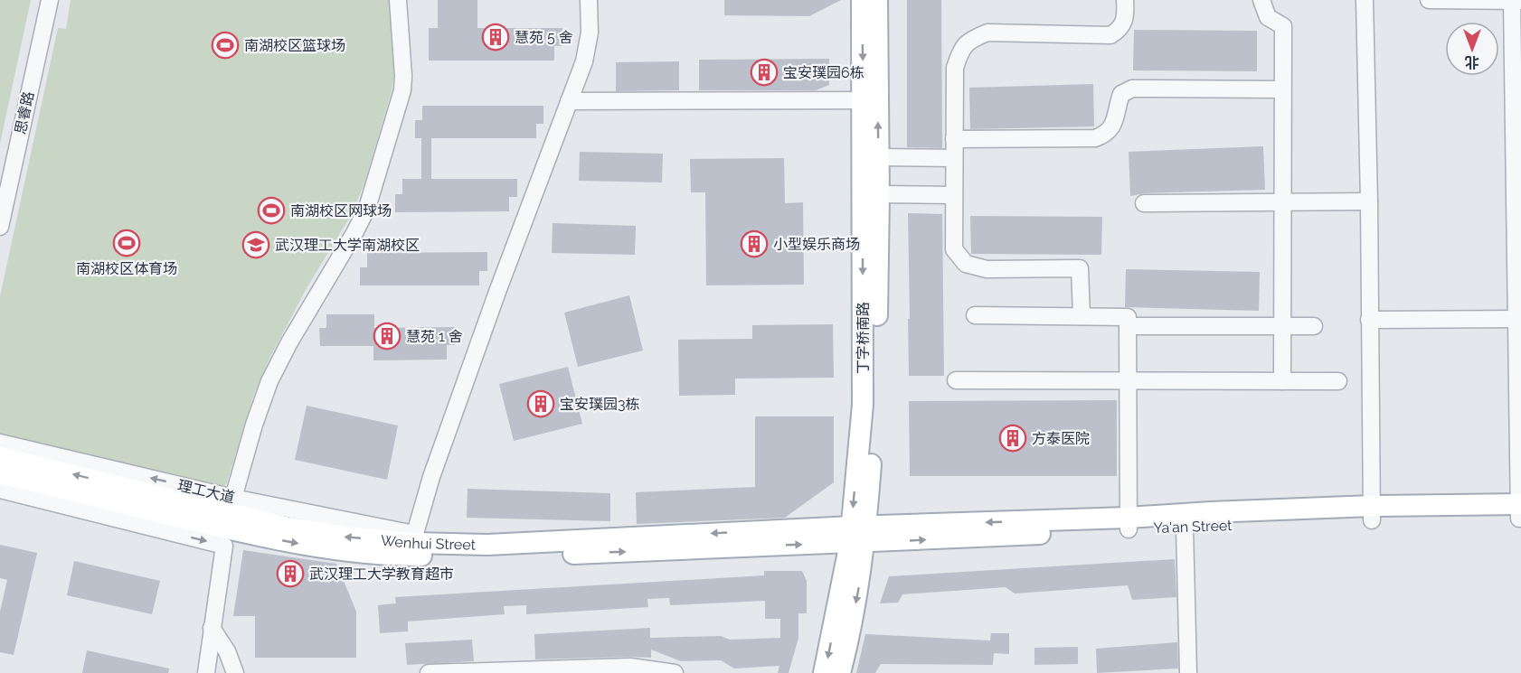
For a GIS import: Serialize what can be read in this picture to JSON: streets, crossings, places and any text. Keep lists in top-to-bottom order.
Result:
{
  "streets": {
    "main road": ["丁字桥南路", "Ya'an Street", "Wenhui Street"],
    "street": ["思睿路", "理工大道"]
  },
  "crossings": [
    ["丁字桥南路", "Ya'an Street"],
    ["丁字桥南路", "Wenhui Street"],
    ["理工大道", "Wenhui Street"],
    ["Ya'an Street", "Wenhui Street"]
  ],
  "one_way": ["理工大道"],
  "places": {
    "building": [
      "慧苑 5 舍",
      "宝安璞园6栋",
      "小型娱乐商场",
      "慧苑 1 舍",
      "宝安璞园3栋",
      "方泰医院",
      "武汉理工大学教育超市"
    ],
    "sports": ["南湖校区篮球场", "南湖校区网球场", "南湖校区体育场"],
    "school or university": ["武汉理工大学南湖校区"]
  },
  "north": "bottom"
}
